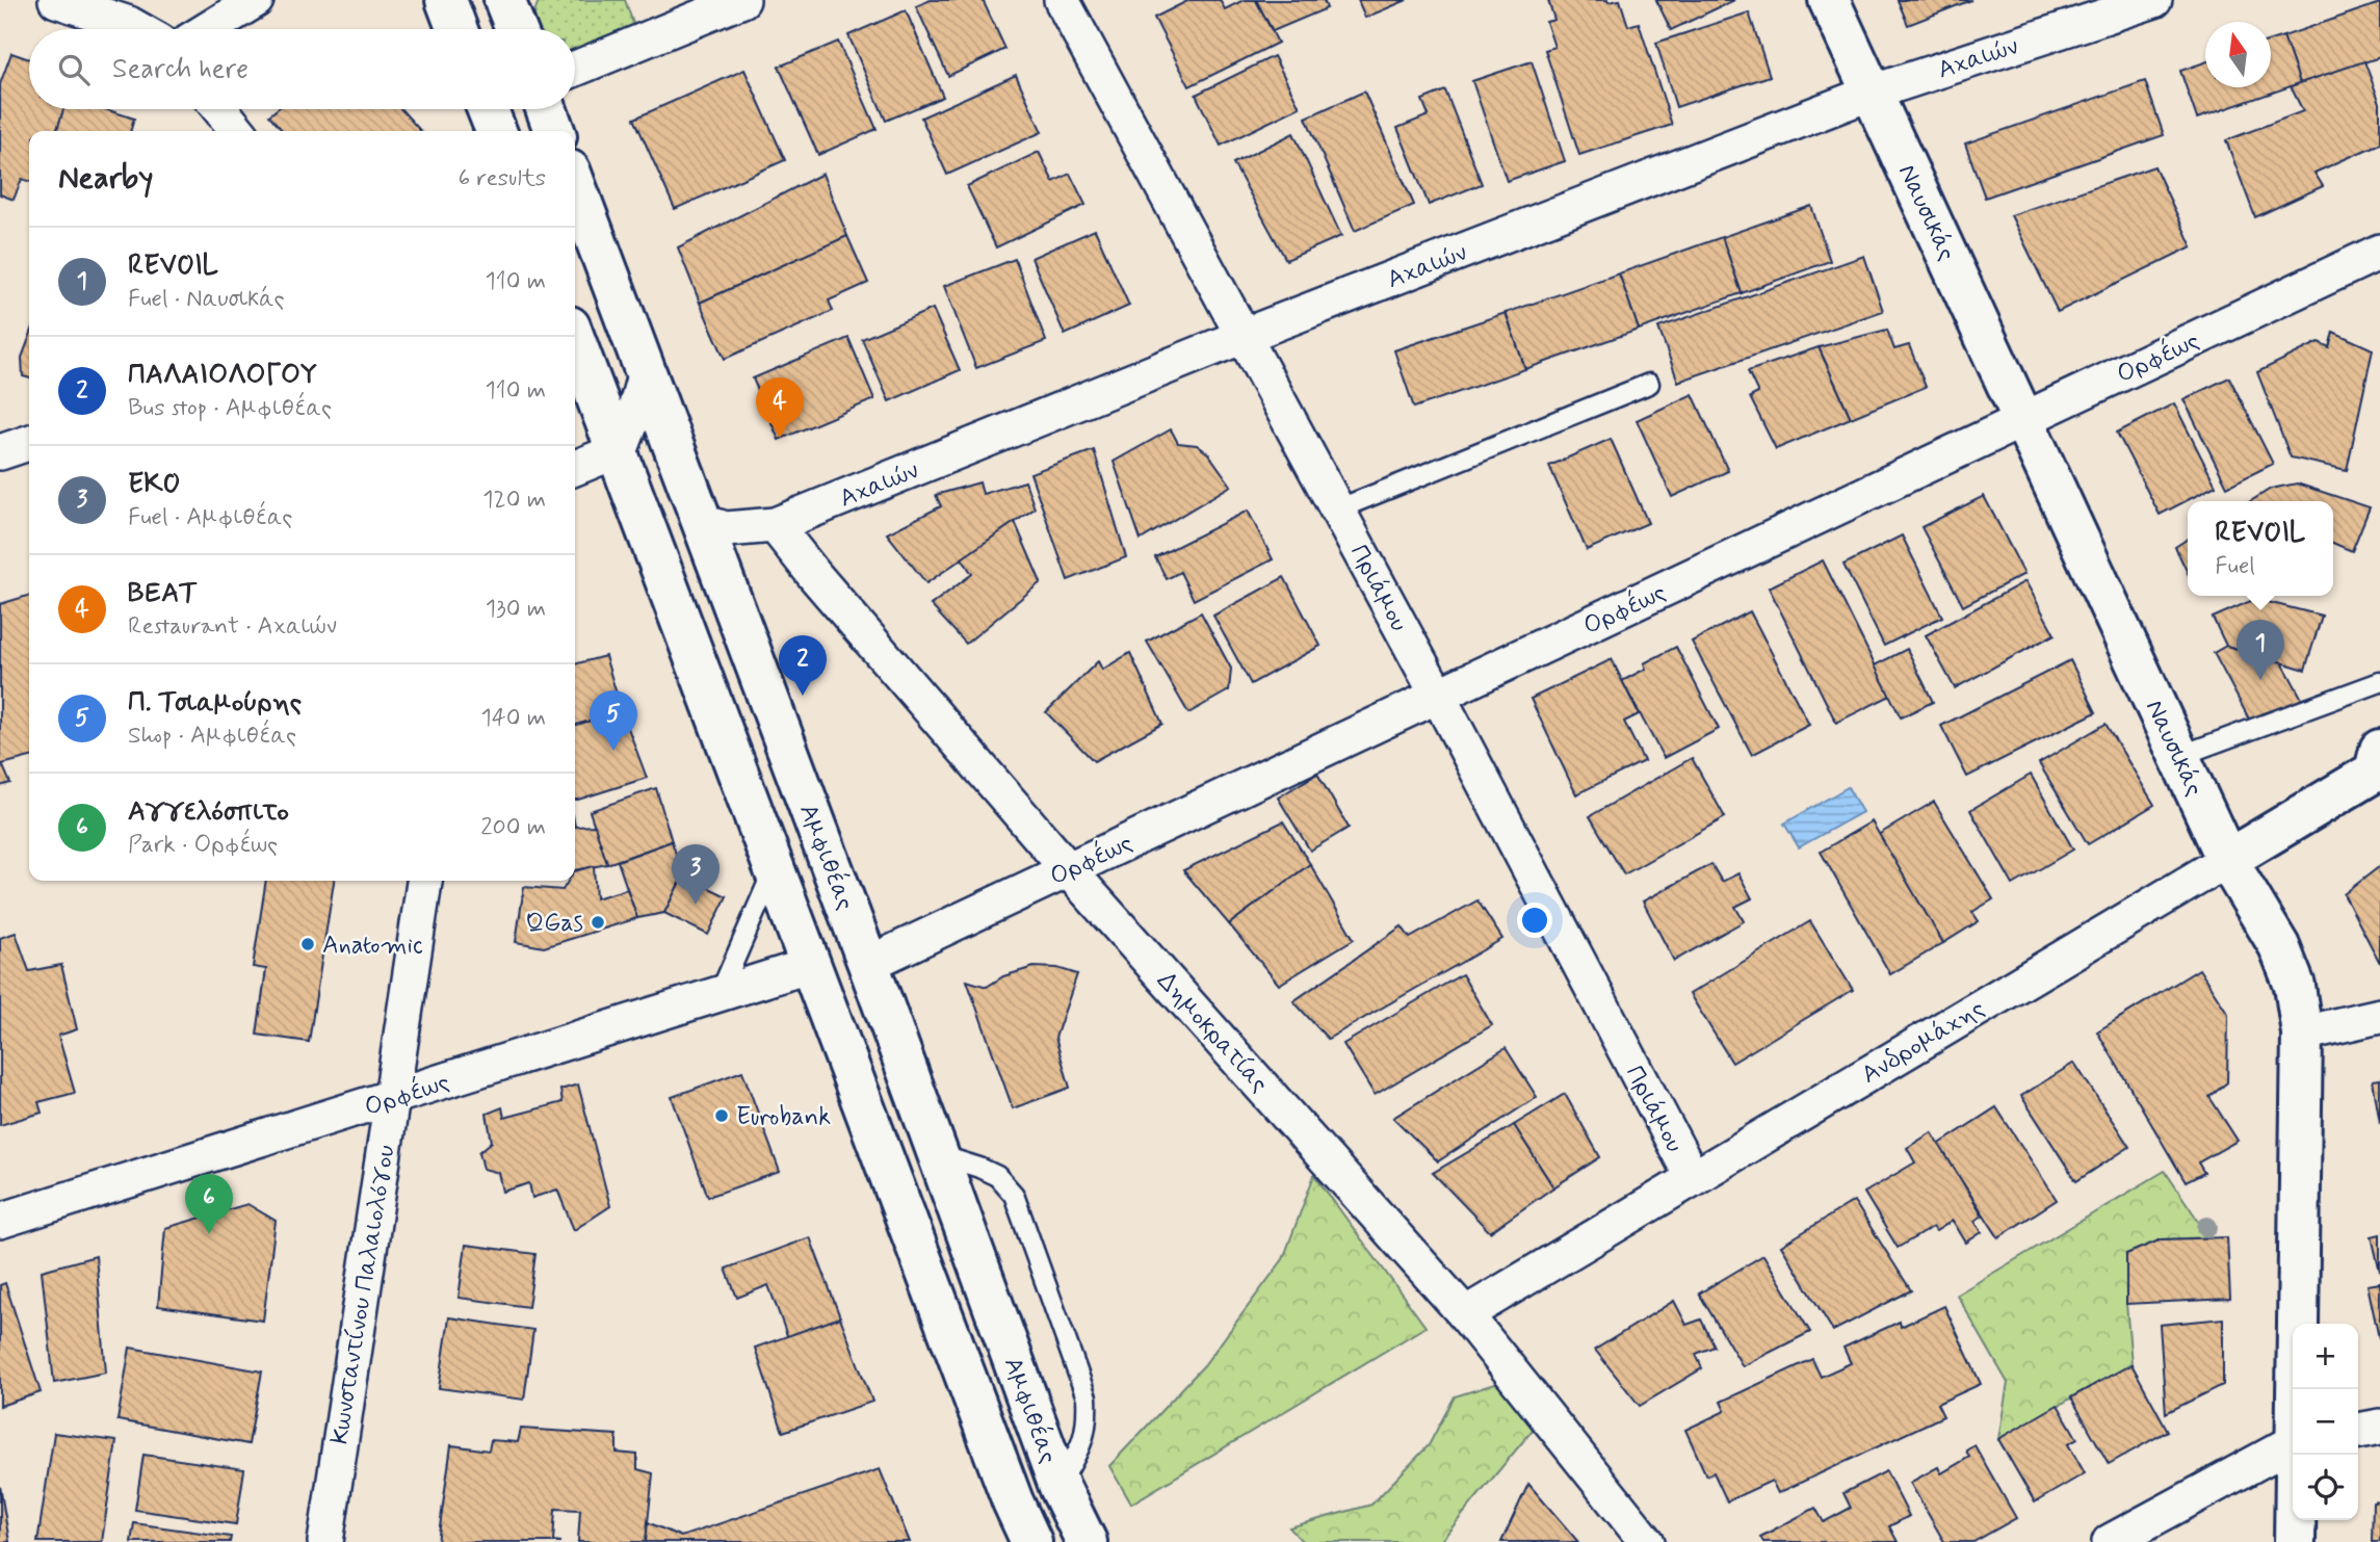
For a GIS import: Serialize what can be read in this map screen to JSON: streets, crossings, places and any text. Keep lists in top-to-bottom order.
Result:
{
  "streets": {
    "main road": ["Ναυσικάς", "Αμφιθέας", "Ανδρομάχης"],
    "street": [
      "Αχαιών",
      "Ορφέως",
      "Πριάμου",
      "Δημοκρατίας",
      "Κωνσταντίνου Παλαιολόγου"
    ]
  },
  "crossings": [
    ["Αχαιών", "Ναυσικάς"],
    ["Αχαιών", "Πριάμου"],
    ["Αχαιών", "Αμφιθέας"],
    ["Αχαιών", "Δημοκρατίας"],
    ["Ναυσικάς", "Ορφέως"],
    ["Ναυσικάς", "Ανδρομάχης"],
    ["Ορφέως", "Πριάμου"],
    ["Ορφέως", "Αμφιθέας"],
    ["Ορφέως", "Δημοκρατίας"],
    ["Ορφέως", "Κωνσταντίνου Παλαιολόγου"],
    ["Πριάμου", "Ανδρομάχης"],
    ["Δημοκρατίας", "Ανδρομάχης"]
  ],
  "places": ["QGas", "Anatomic", "Eurobank"],
  "north": "top",
  "page": {
    "search": "Search here",
    "heading": ["Nearby", "6 results"],
    "list": [
      {
        "mark": "1",
        "name": "REVOIL",
        "note": "Fuel · Ναυσικάς",
        "value": "110 m"
      },
      {
        "mark": "2",
        "name": "ΠΑΛΑΙΟΛΟΓΟΥ",
        "note": "Bus stop · Αμφιθέας",
        "value": "110 m"
      },
      {
        "mark": "3",
        "name": "EKO",
        "note": "Fuel · Αμφιθέας",
        "value": "120 m"
      },
      {
        "mark": "4",
        "name": "ΒΕΑΤ",
        "note": "Restaurant · Αχαιών",
        "value": "130 m"
      },
      {
        "mark": "5",
        "name": "Π. Τσιαμούρης",
        "note": "Shop · Αμφιθέας",
        "value": "140 m"
      },
      {
        "mark": "6",
        "name": "Αγγελόσπιτο",
        "note": "Park · Ορφέως",
        "value": "200 m"
      }
    ],
    "pins": [
      "4",
      "1",
      "2",
      "5",
      "3",
      "6"
    ],
    "popup": ["REVOIL", "Fuel"],
    "map_buttons": ["+", "−"]
  }
}
